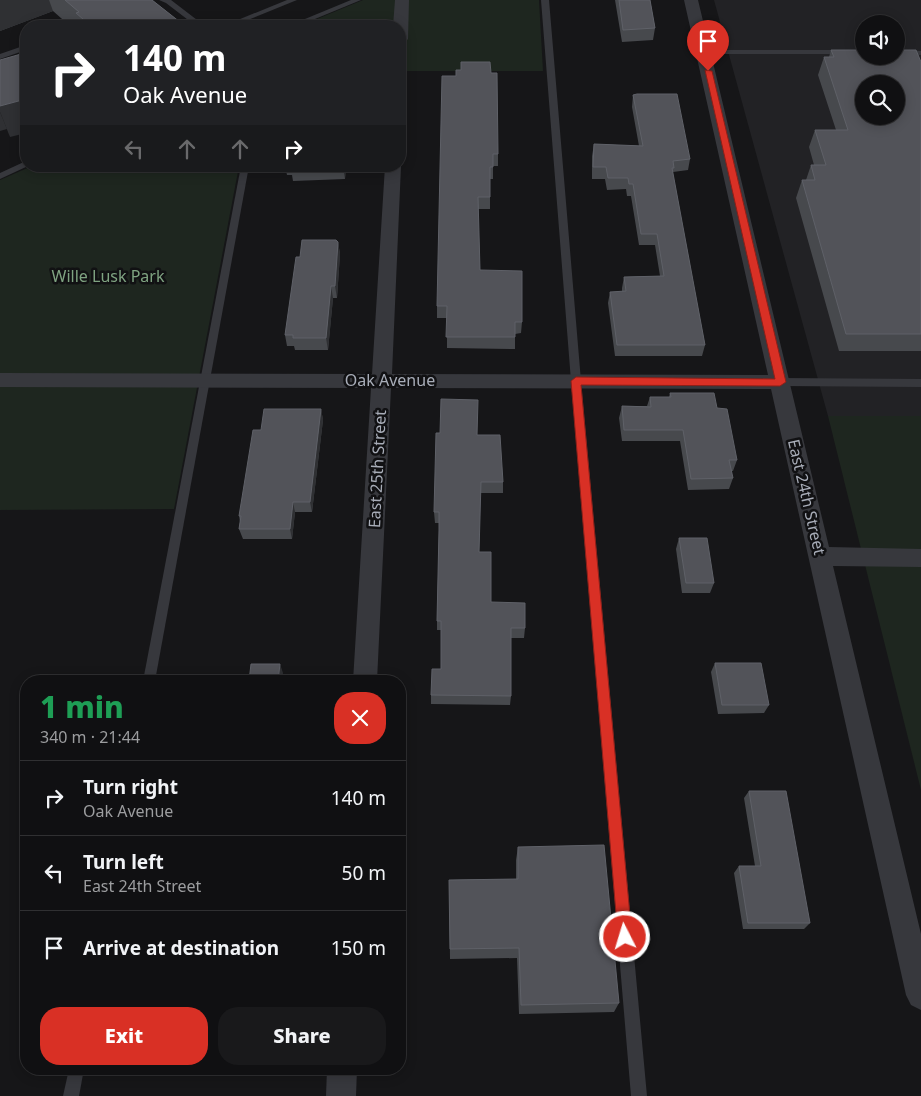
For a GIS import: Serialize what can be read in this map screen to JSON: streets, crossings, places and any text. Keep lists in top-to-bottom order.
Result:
{
  "streets": {
    "street": ["Oak Avenue", "East 25th Street", "East 24th Street"]
  },
  "crossings": [
    ["Oak Avenue", "East 25th Street"],
    ["Oak Avenue", "East 24th Street"]
  ],
  "parks": ["Wille Lusk Park"],
  "page": {
    "turn": ["140 m", "Oak Avenue"],
    "heading": ["1 min", "340 m · 21:44"],
    "list": [
      {
        "name": "Turn right",
        "note": "Oak Avenue",
        "value": "140 m"
      },
      {
        "name": "Turn left",
        "note": "East 24th Street",
        "value": "50 m"
      },
      {
        "name": "Arrive at destination",
        "value": "150 m"
      }
    ],
    "buttons": ["Exit", "Share"]
  }
}
